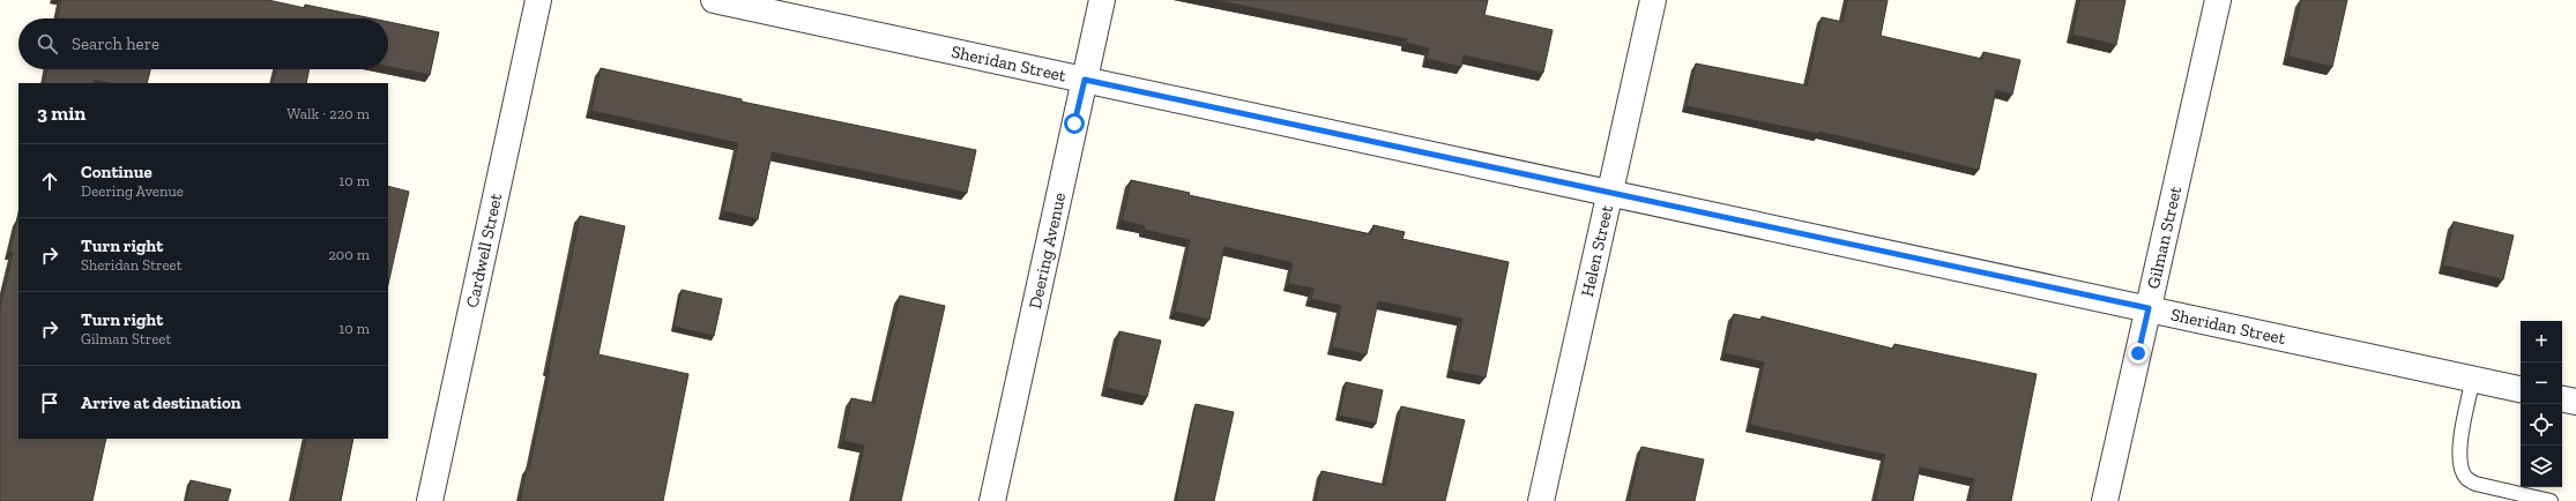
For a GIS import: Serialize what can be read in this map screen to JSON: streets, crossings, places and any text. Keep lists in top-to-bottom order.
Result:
{
  "streets": {
    "street": [
      "Sheridan Street",
      "Gilman Street",
      "Cardwell Street",
      "Deering Avenue",
      "Helen Street"
    ]
  },
  "crossings": [
    ["Sheridan Street", "Gilman Street"],
    ["Sheridan Street", "Deering Avenue"],
    ["Sheridan Street", "Helen Street"]
  ],
  "page": {
    "search": "Search here",
    "heading": ["3 min", "Walk · 220 m"],
    "list": [
      ["Continue", "Deering Avenue", "10 m"],
      ["Turn right", "Sheridan Street", "200 m"],
      ["Turn right", "Gilman Street", "10 m"],
      "Arrive at destination"
    ],
    "map_buttons": ["+", "−"]
  }
}
